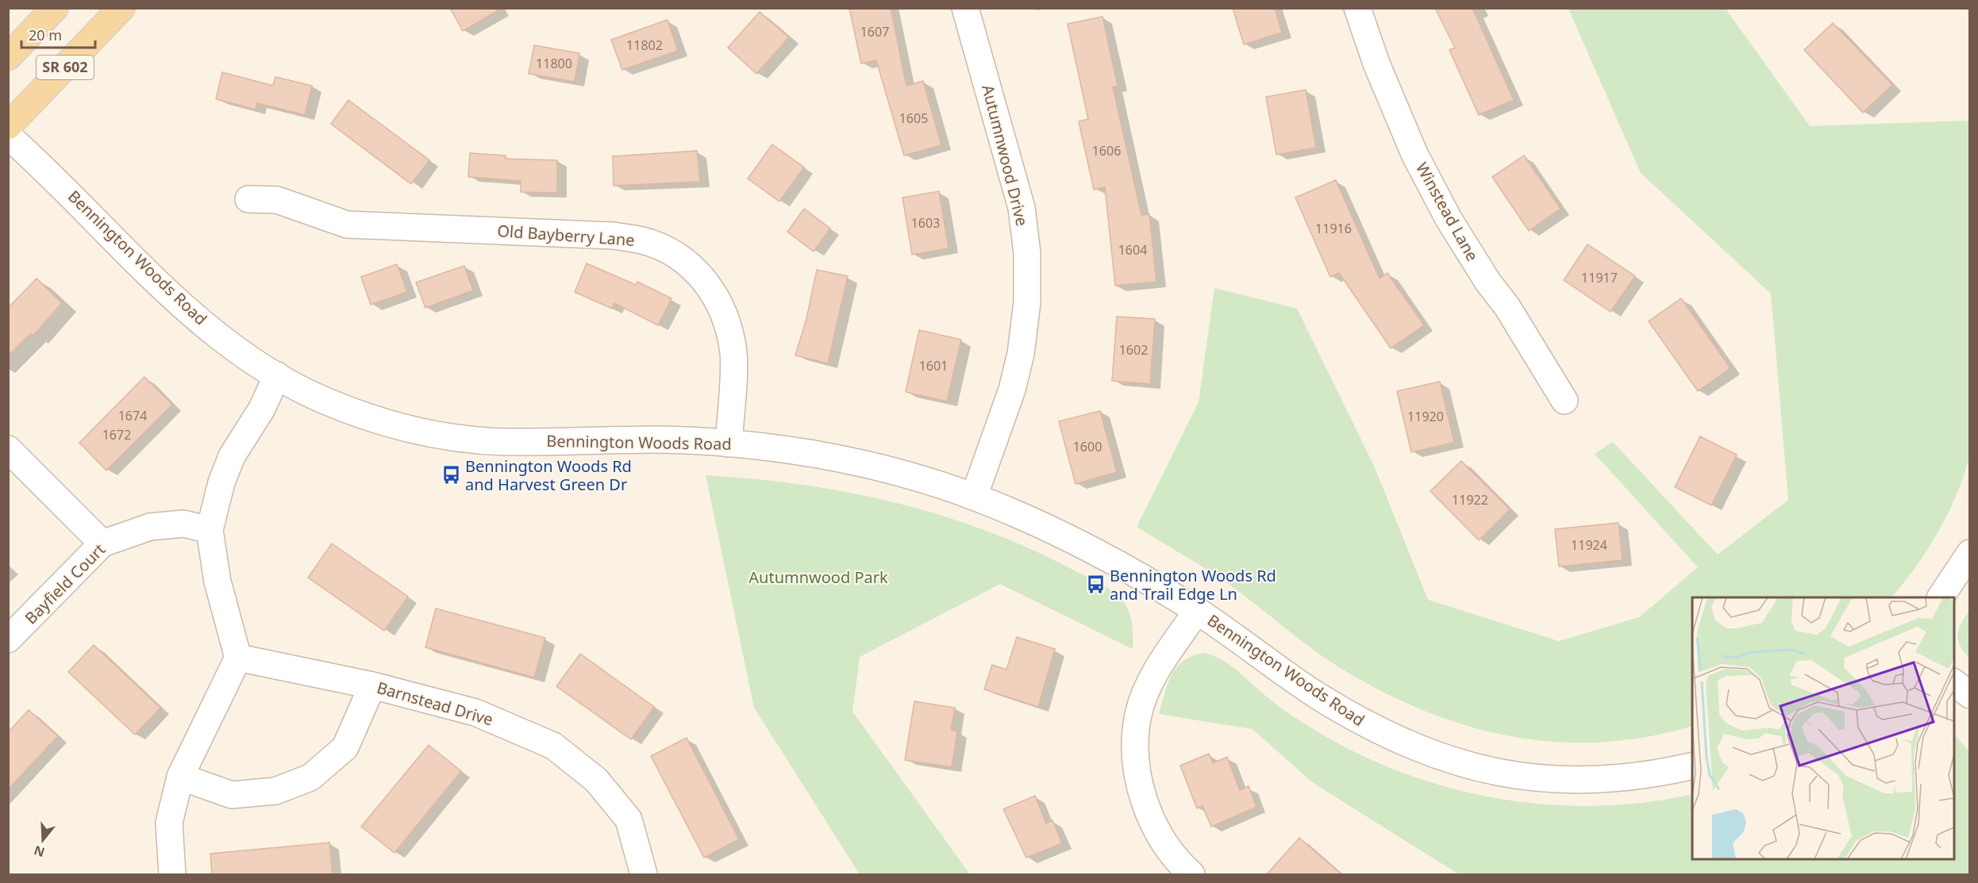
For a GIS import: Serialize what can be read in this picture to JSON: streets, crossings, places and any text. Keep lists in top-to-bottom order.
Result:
{
  "streets": {
    "main road": ["SR 602"],
    "street": [
      "Autumnwood Drive",
      "Winstead Lane",
      "Old Bayberry Lane",
      "Bennington Woods Road",
      "Bayfield Court",
      "Barnstead Drive"
    ]
  },
  "crossings": [
    ["Autumnwood Drive", "Bennington Woods Road"],
    ["Old Bayberry Lane", "Bennington Woods Road"]
  ],
  "parks": ["Autumnwood Park"],
  "places": {
    "bus stop": ["Bennington Woods Rd and Harvest Green Dr", "Bennington Woods Rd and Trail Edge Ln"]
  },
  "house_numbers": [
    "1607",
    "11802",
    "11800",
    "1605",
    "1606",
    "1603",
    "11916",
    "1604",
    "11917",
    "1602",
    "1601",
    "1674",
    "11920",
    "1672",
    "1600",
    "11922",
    "11924"
  ],
  "scale_bar": "20 m",
  "north": "bottom"
}
